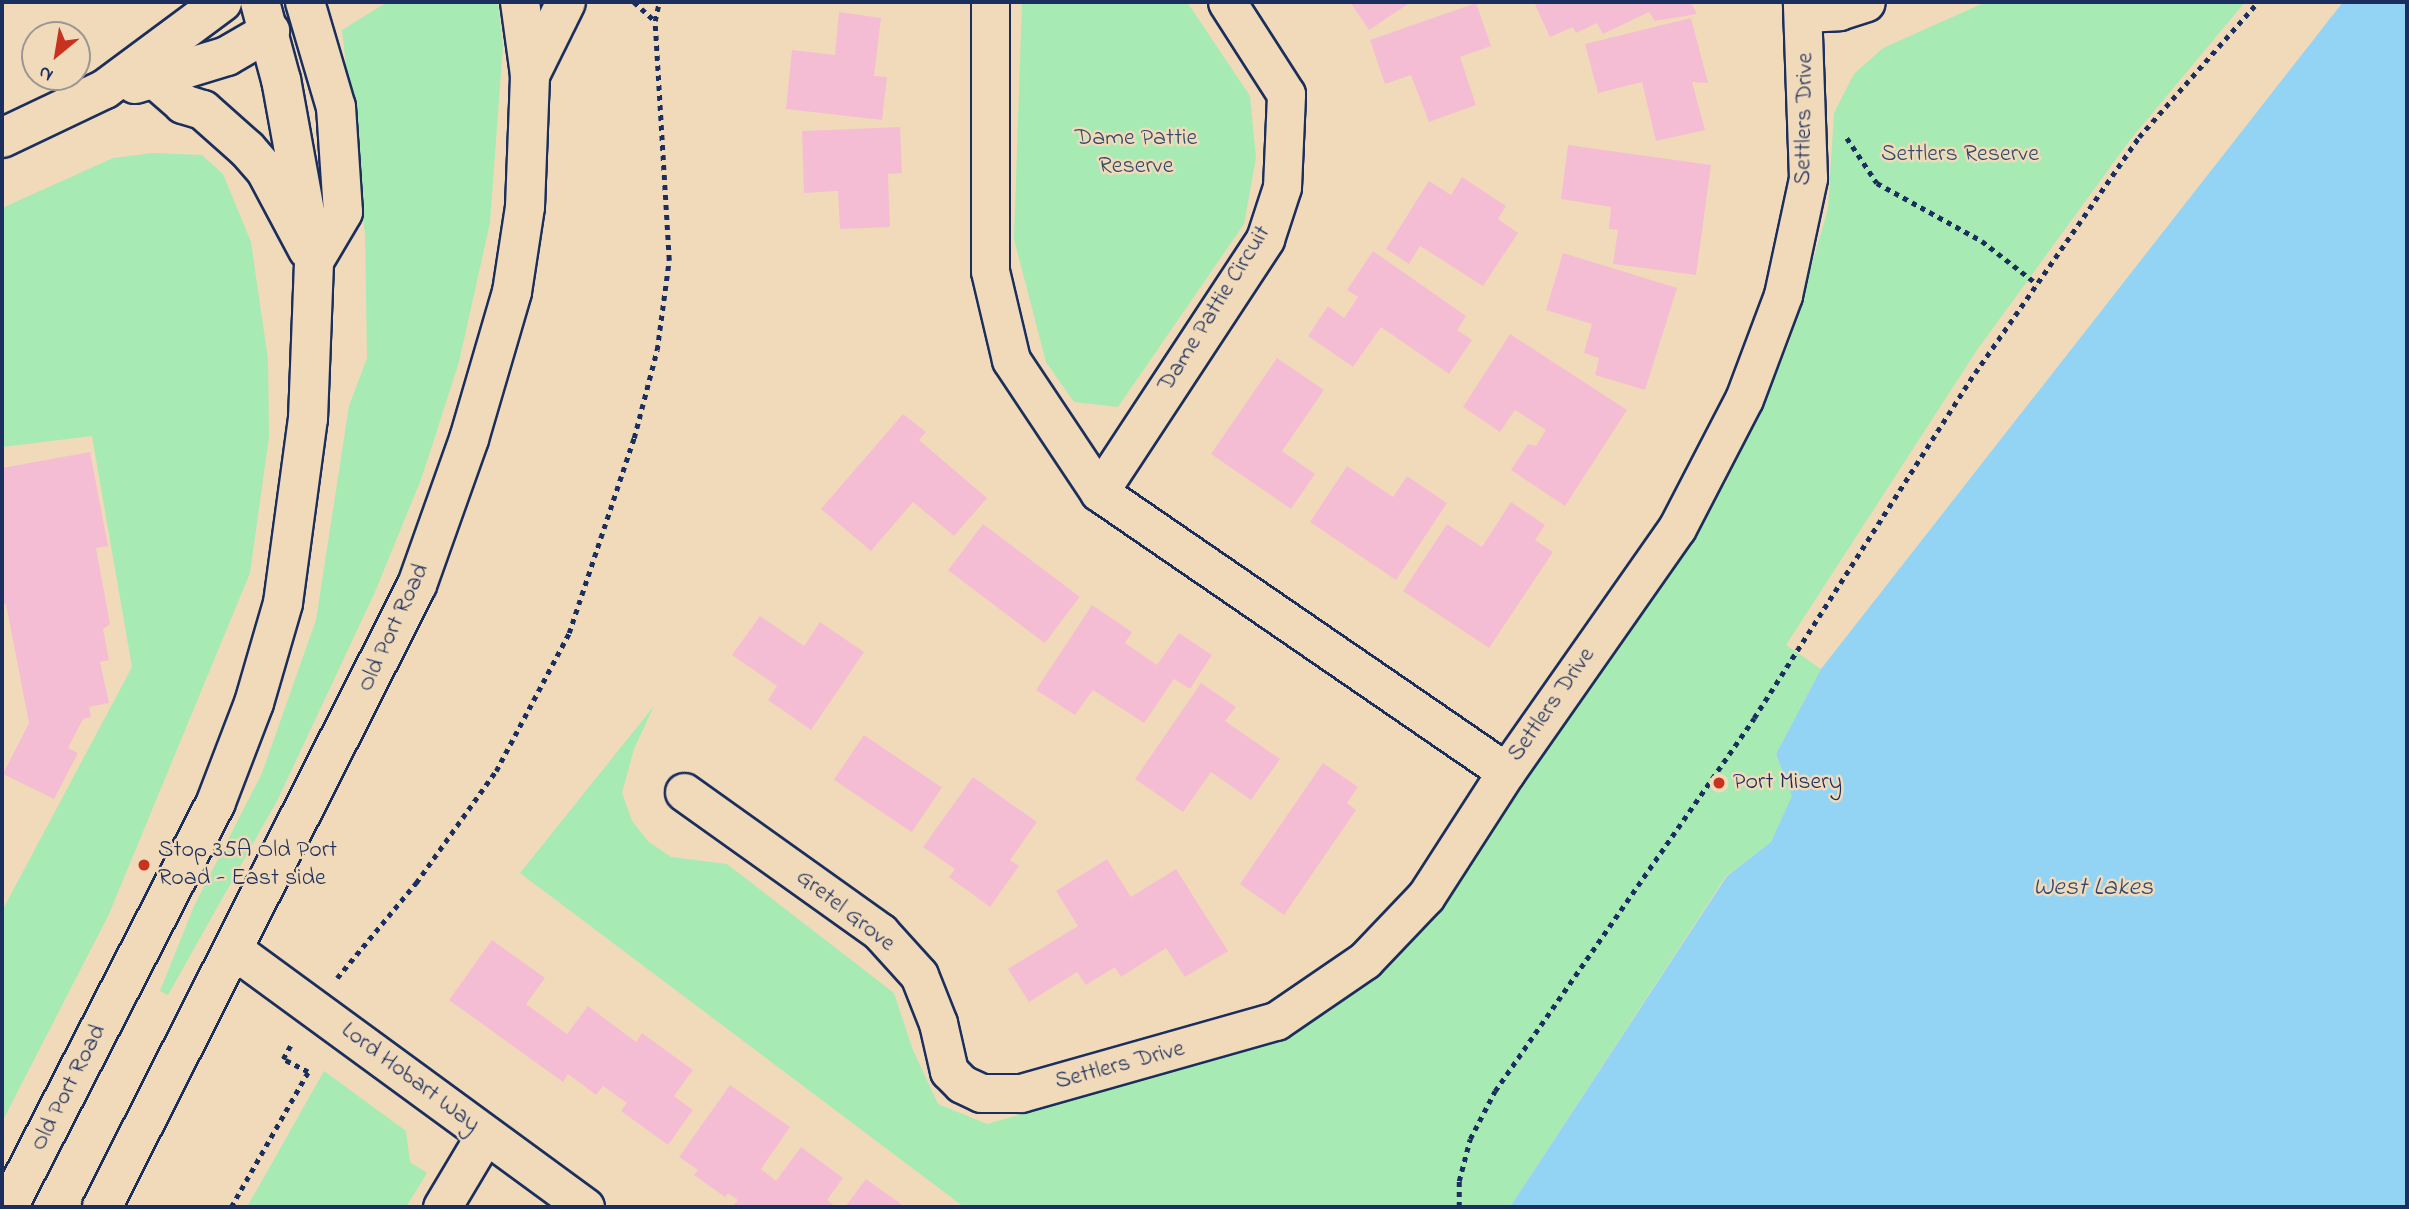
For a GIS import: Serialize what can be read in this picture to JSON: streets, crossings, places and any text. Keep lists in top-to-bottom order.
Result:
{
  "streets": {
    "main road": ["Old Port Road"],
    "street": [
      "Settlers Drive",
      "Dame Pattie Circuit",
      "Gretel Grove",
      "Lord Hobart Way"
    ]
  },
  "crossings": [
    ["Settlers Drive", "Gretel Grove"],
    ["Old Port Road", "Lord Hobart Way"]
  ],
  "water": ["West Lakes"],
  "parks": ["Dame Pattie Reserve", "Settlers Reserve"],
  "places": ["Port Misery", "Stop 35A Old Port Road - East side"],
  "north": "bottom left"
}
